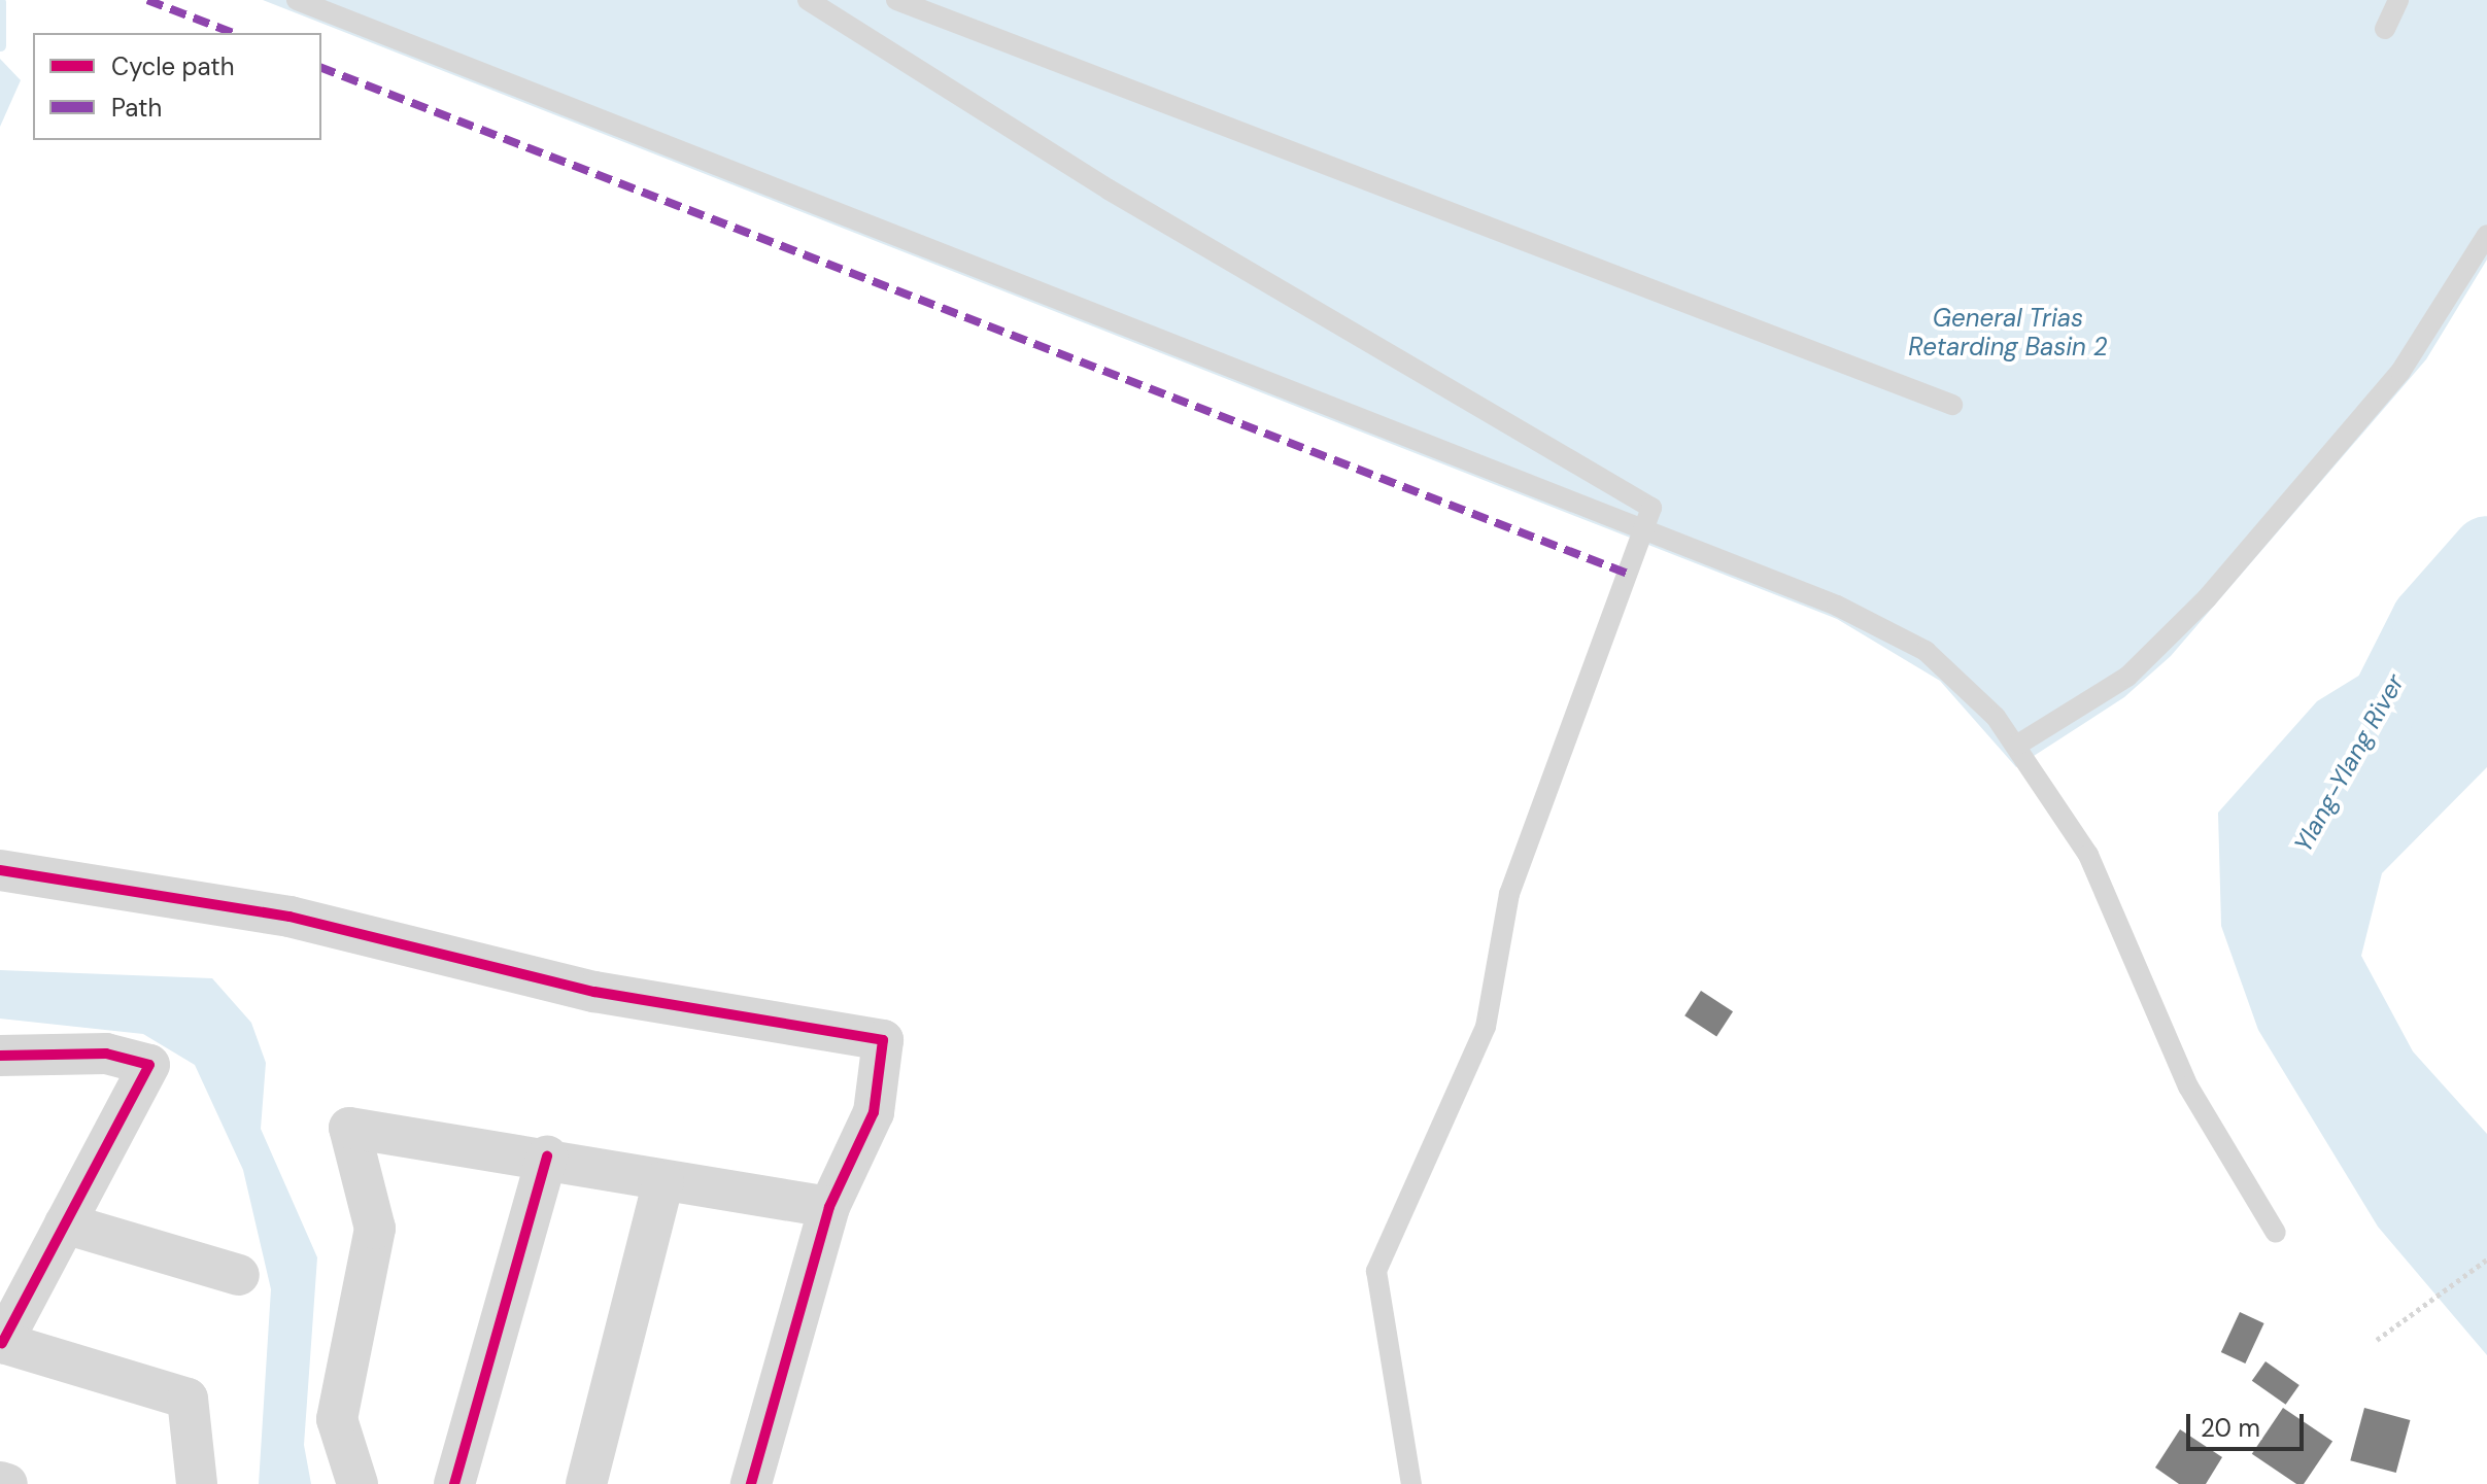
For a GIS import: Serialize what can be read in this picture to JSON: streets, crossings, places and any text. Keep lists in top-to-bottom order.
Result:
{
  "water": ["General Trias Retarding Basin 2", "Ylang-Ylang River"],
  "legend": ["Cycle path", "Path"],
  "scale_bar": "20 m"
}
